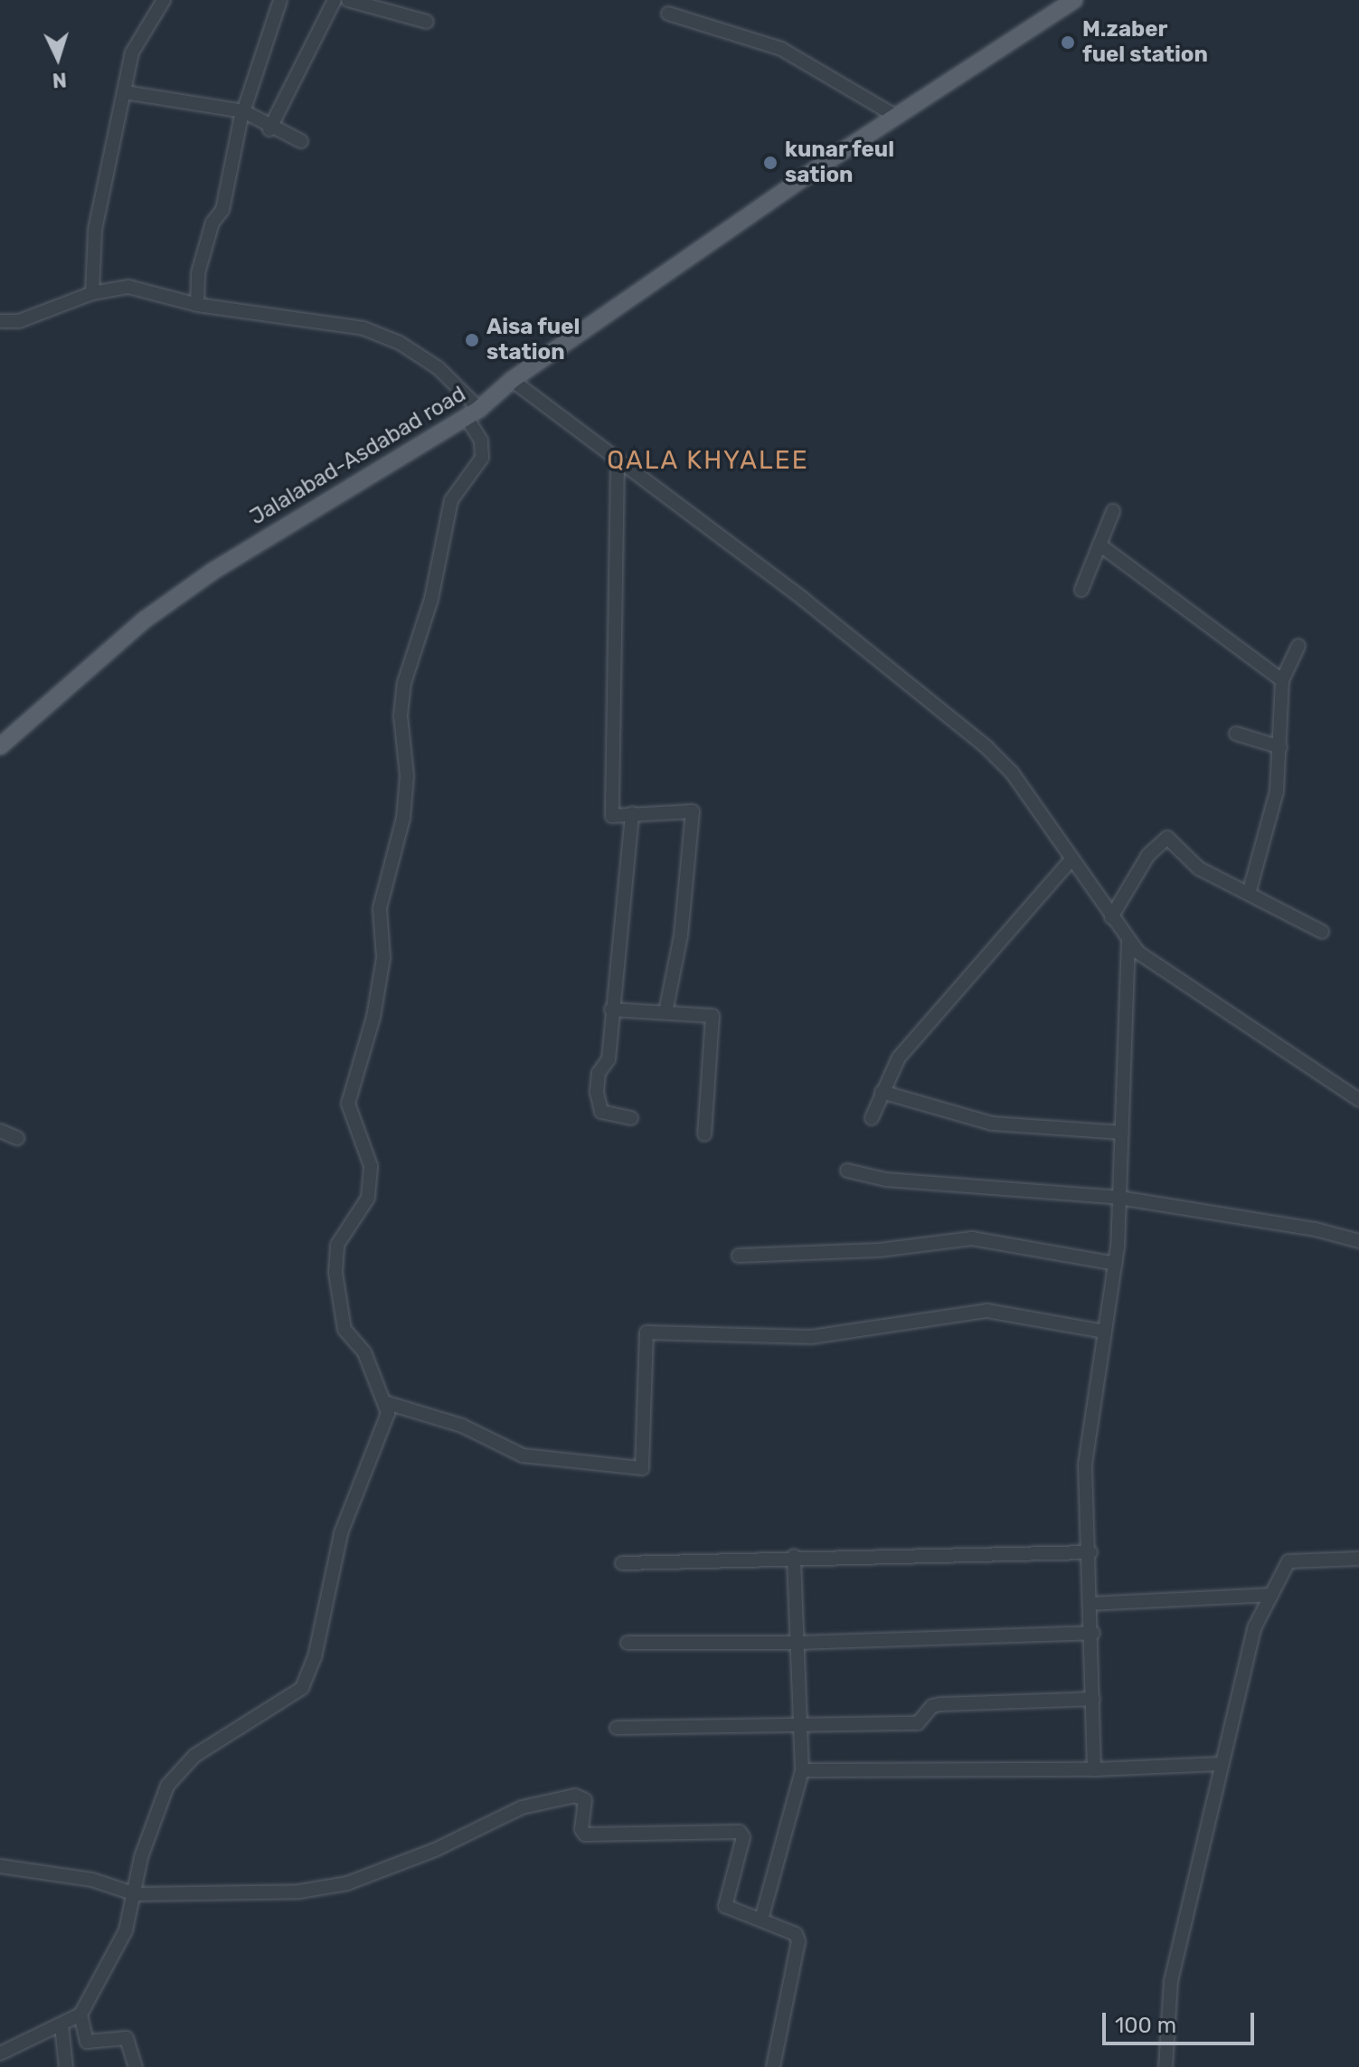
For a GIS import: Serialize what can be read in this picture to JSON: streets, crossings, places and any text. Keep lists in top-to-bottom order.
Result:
{
  "streets": {
    "main road": ["Jalalabad-Asdabad road"]
  },
  "districts": ["QALA KHYALEE"],
  "places": ["M.zaber fuel station", "kunar feul sation", "Aisa fuel station"],
  "scale_bar": "100 m",
  "north": "bottom"
}
